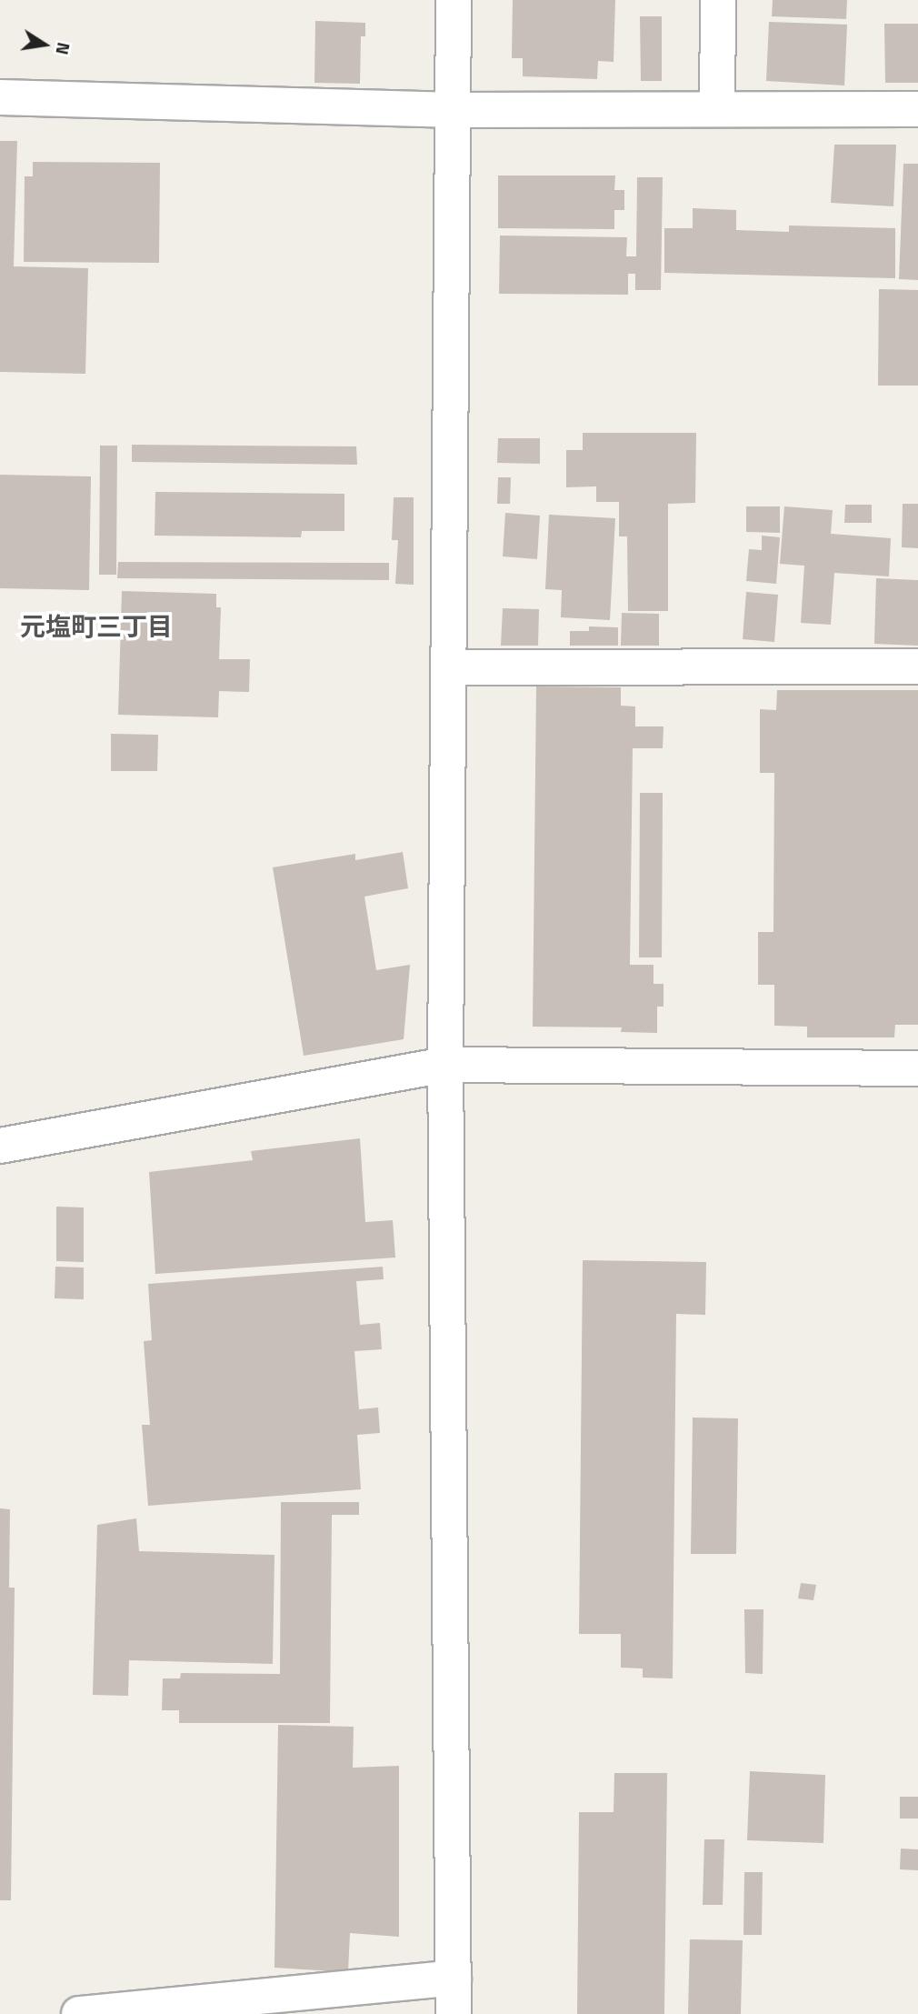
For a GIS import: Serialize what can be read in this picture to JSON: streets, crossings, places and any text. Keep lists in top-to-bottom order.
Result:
{
  "districts": ["元塩町三丁目"],
  "north": "right"
}
